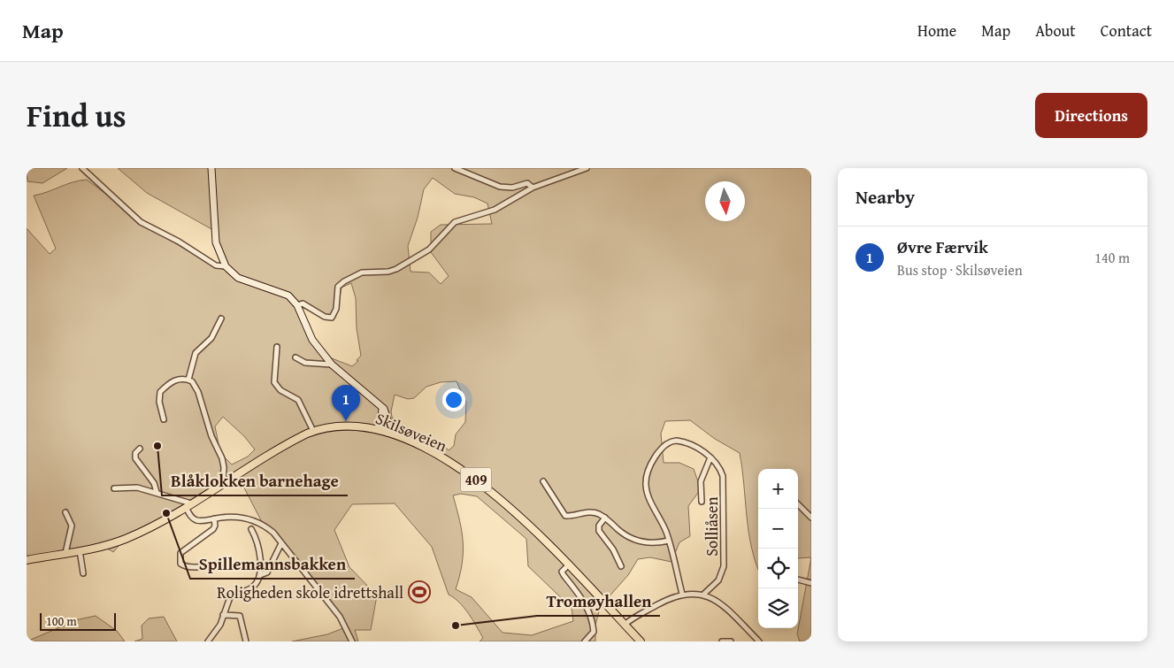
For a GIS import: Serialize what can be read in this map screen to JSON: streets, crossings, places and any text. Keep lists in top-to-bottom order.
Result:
{
  "streets": {
    "main road": ["Skilsøveien", "409"],
    "street": ["Solliåsen"]
  },
  "places": {
    "other": ["Blåklokken barnehage", "Spillemannsbakken", "Tromøyhallen"],
    "sports": ["Roligheden skole idrettshall"]
  },
  "scale_bar": "100 m",
  "north": "bottom",
  "page": {
    "header": "Map",
    "nav": [
      "Home",
      "Map",
      "About",
      "Contact"
    ],
    "title": "Find us",
    "buttons": "Directions",
    "heading": "Nearby",
    "list": [
      {
        "mark": "1",
        "name": "Øvre Færvik",
        "note": "Bus stop · Skilsøveien",
        "value": "140 m"
      }
    ],
    "pins": "1",
    "map_buttons": ["+", "−"],
    "scale": "100 m"
  }
}
